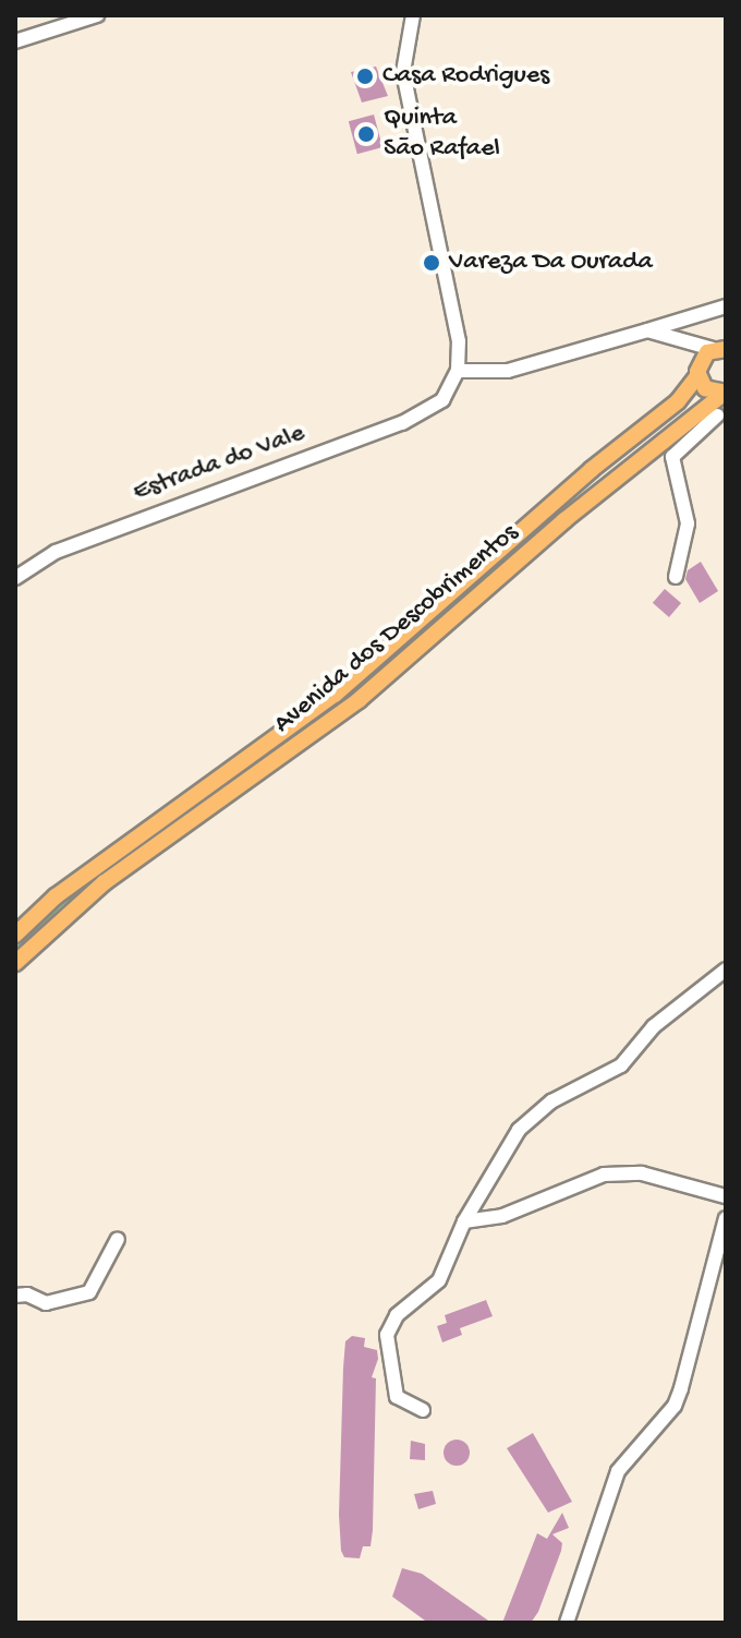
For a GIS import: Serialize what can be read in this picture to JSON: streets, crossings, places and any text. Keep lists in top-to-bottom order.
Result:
{
  "streets": {
    "main road": ["Avenida dos Descobrimentos"],
    "street": ["Estrada do Vale"]
  },
  "places": ["Casa Rodrigues", "Quinta São Rafael", "Vareza Da Ourada"]
}
